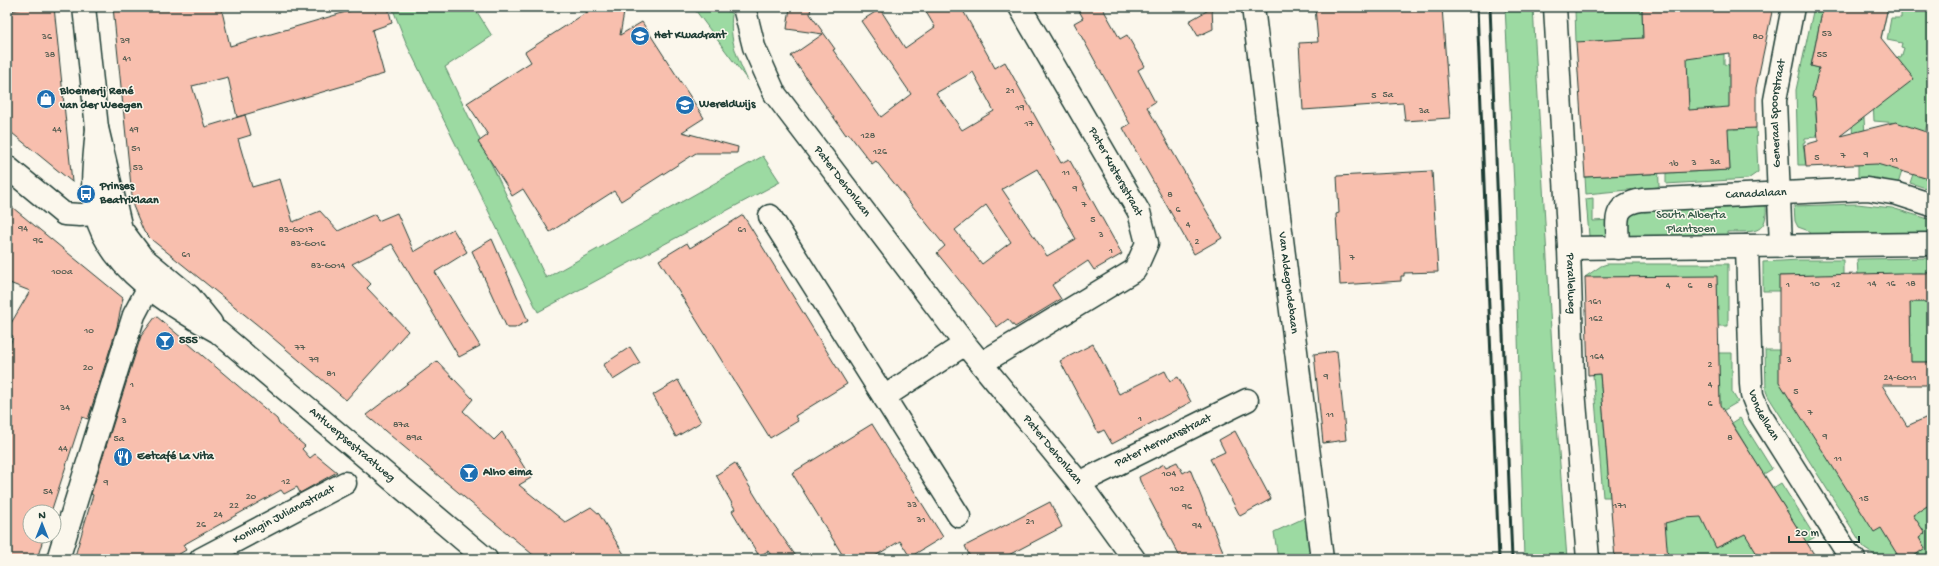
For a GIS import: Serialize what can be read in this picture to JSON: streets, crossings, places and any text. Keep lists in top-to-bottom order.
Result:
{
  "streets": {
    "street": [
      "Generaal Spoorstraat",
      "Pater Kustersstraat",
      "Pater Dehonlaan",
      "Canadalaan",
      "Van Aldegondebaan",
      "Parallelweg",
      "Vondellaan",
      "Pater Hermansstraat",
      "Antwerpsestraatweg",
      "Koningin Julianastraat"
    ]
  },
  "crossings": [
    ["Generaal Spoorstraat", "Canadalaan"],
    ["Pater Kustersstraat", "Pater Dehonlaan"],
    ["Pater Dehonlaan", "Pater Hermansstraat"]
  ],
  "parks": ["South Alberta Plantsoen"],
  "places": {
    "school or university": ["Het Kwadrant", "Wereldwijs"],
    "shop": ["Bloemerij René van der Weegen"],
    "bus stop": ["Prinses Beatrixlaan"],
    "bar": ["555", "Alho eima"],
    "restaurant": ["Eetcafé La Vita"]
  },
  "house_numbers": [
    "53",
    "36",
    "80",
    "39",
    "38",
    "55",
    "41",
    "21",
    "5a",
    "5",
    "19",
    "3a",
    "17",
    "44",
    "49",
    "128",
    "51",
    "126",
    "9",
    "7",
    "5",
    "11",
    "3a",
    "3",
    "1b",
    "53",
    "11",
    "9",
    "8",
    "7",
    "6",
    "5",
    "4",
    "94",
    "83-G017",
    "61",
    "3",
    "96",
    "2",
    "83-G016",
    "1",
    "61",
    "7",
    "83-G014",
    "100a",
    "10",
    "14",
    "16",
    "18",
    "1",
    "12",
    "4",
    "6",
    "8",
    "161",
    "162",
    "10",
    "77",
    "164",
    "79",
    "3",
    "2",
    "20",
    "81",
    "9",
    "24-G011",
    "1",
    "4",
    "5",
    "6",
    "34",
    "7",
    "11",
    "1",
    "3",
    "87a",
    "9",
    "89a",
    "8",
    "5a",
    "44",
    "11",
    "104",
    "12",
    "9",
    "102",
    "54",
    "20",
    "15",
    "33",
    "22",
    "171",
    "96",
    "24",
    "31",
    "21",
    "26",
    "94"
  ],
  "scale_bar": "20 m",
  "north": "top"
}
